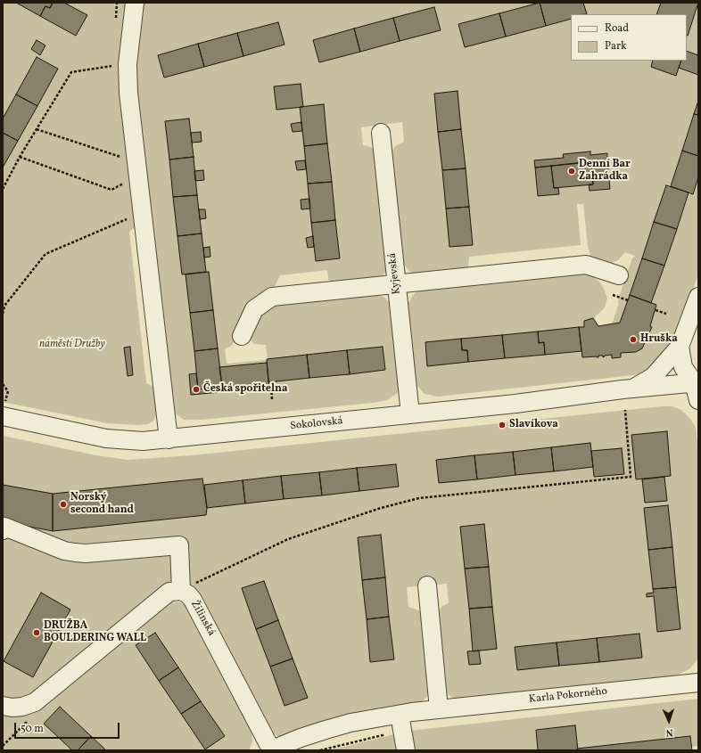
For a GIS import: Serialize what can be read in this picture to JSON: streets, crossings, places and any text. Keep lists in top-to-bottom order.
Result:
{
  "streets": {
    "street": [
      "Kyjevská",
      "Sokolovská",
      "Žilinská",
      "Karla Pokorného"
    ]
  },
  "crossings": [
    ["Kyjevská", "Sokolovská"],
    ["Žilinská", "Karla Pokorného"]
  ],
  "parks": ["náměstí Družby"],
  "places": [
    "Denní Bar Zahrádka",
    "Hruška",
    "Česká spořitelna",
    "Slavíkova",
    "Norský second hand",
    "DRUŽBA BOULDERING WALL"
  ],
  "legend": ["Road", "Park"],
  "scale_bar": "50 m",
  "north": "bottom"
}
